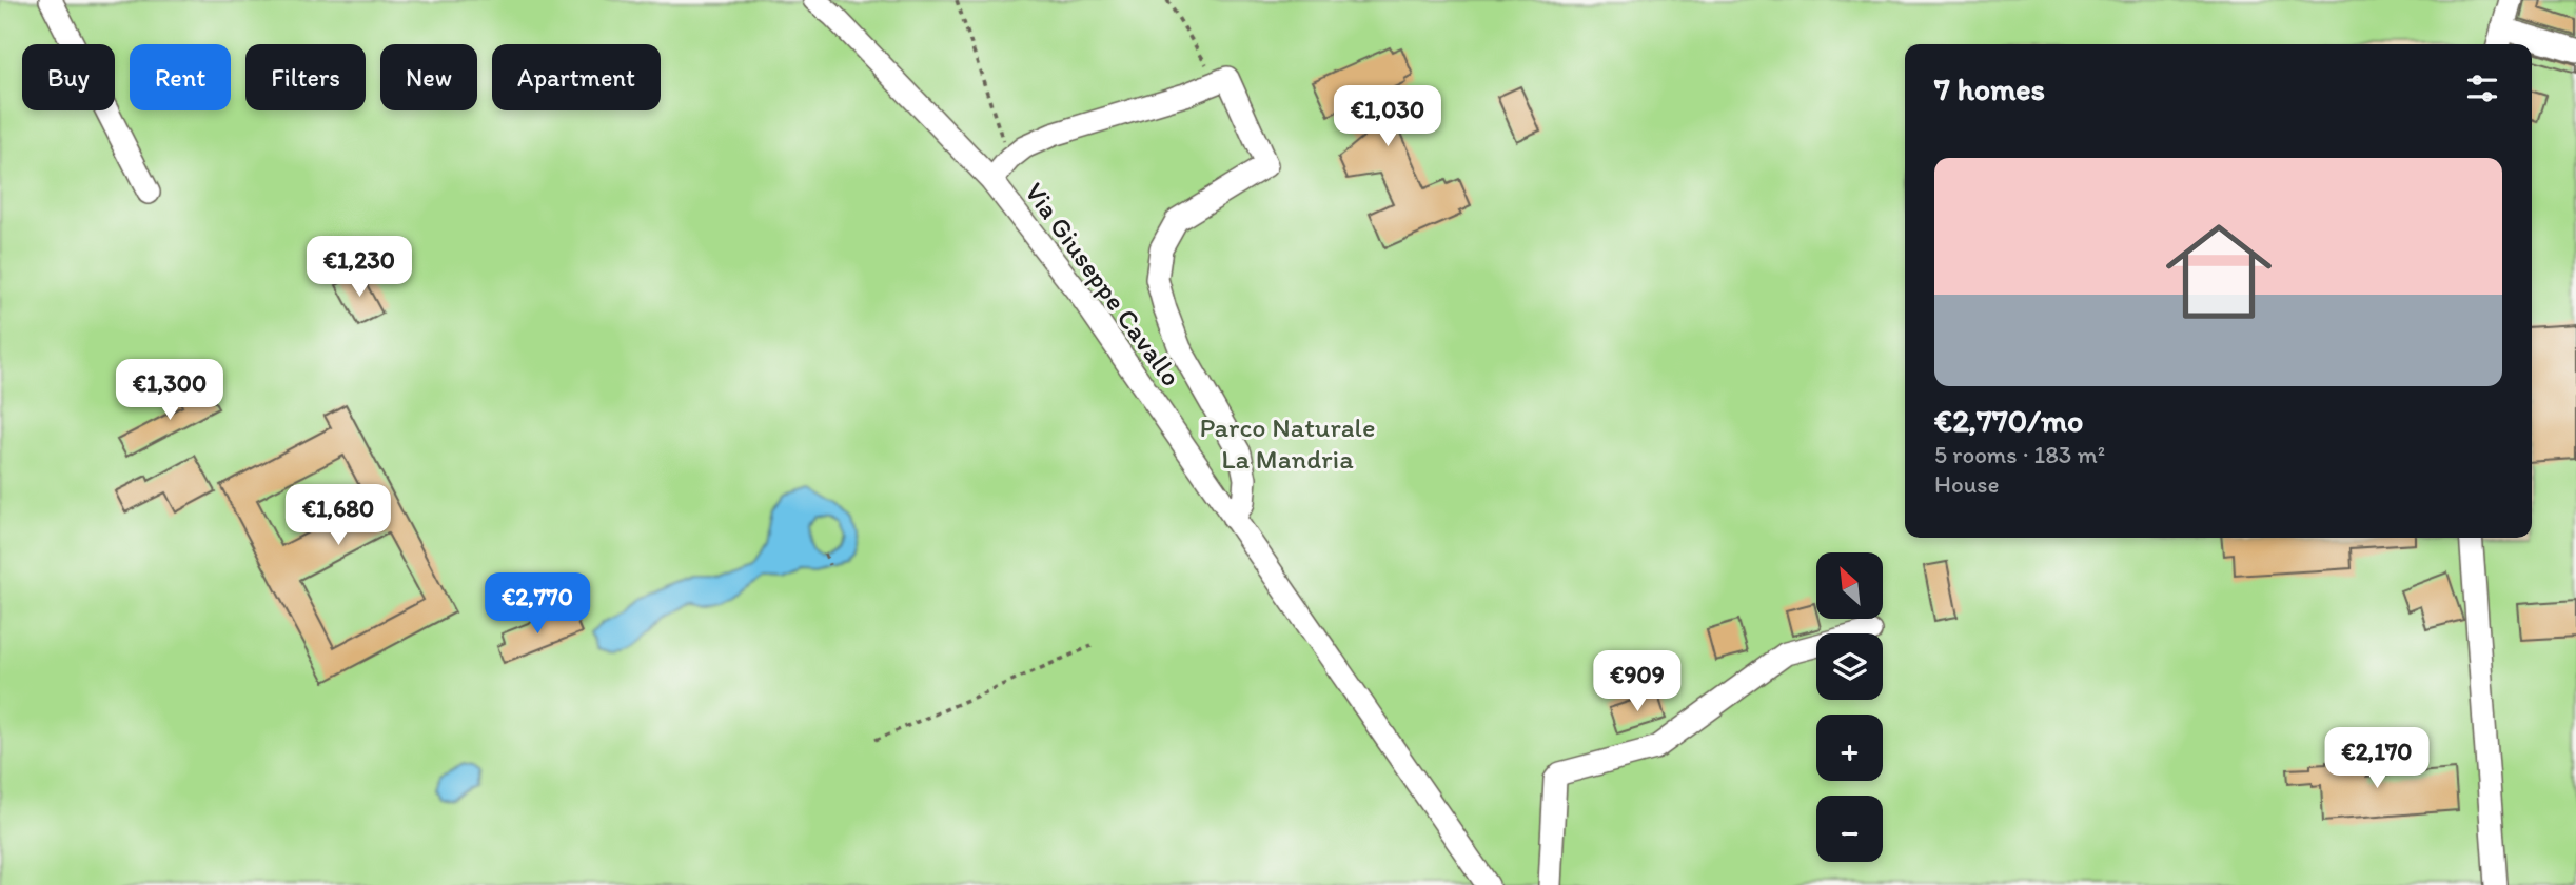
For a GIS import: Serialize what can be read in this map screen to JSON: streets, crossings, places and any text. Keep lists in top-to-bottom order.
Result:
{
  "streets": {
    "street": ["Via Giuseppe Cavallo"]
  },
  "parks": ["Parco Naturale La Mandria"],
  "north": "top left",
  "page": {
    "chip": [
      "Buy",
      "Rent",
      "Filters",
      "New",
      "Apartment"
    ],
    "heading": "7 homes",
    "price": [
      "€1,030",
      "€1,230",
      "€1,300",
      "€1,680",
      "€2,770",
      "€909",
      "€2,170"
    ],
    "list": [
      {
        "name": "€2,770/mo",
        "note": "5 rooms · 183 m² · House"
      }
    ],
    "map_buttons": ["+", "−"]
  }
}
